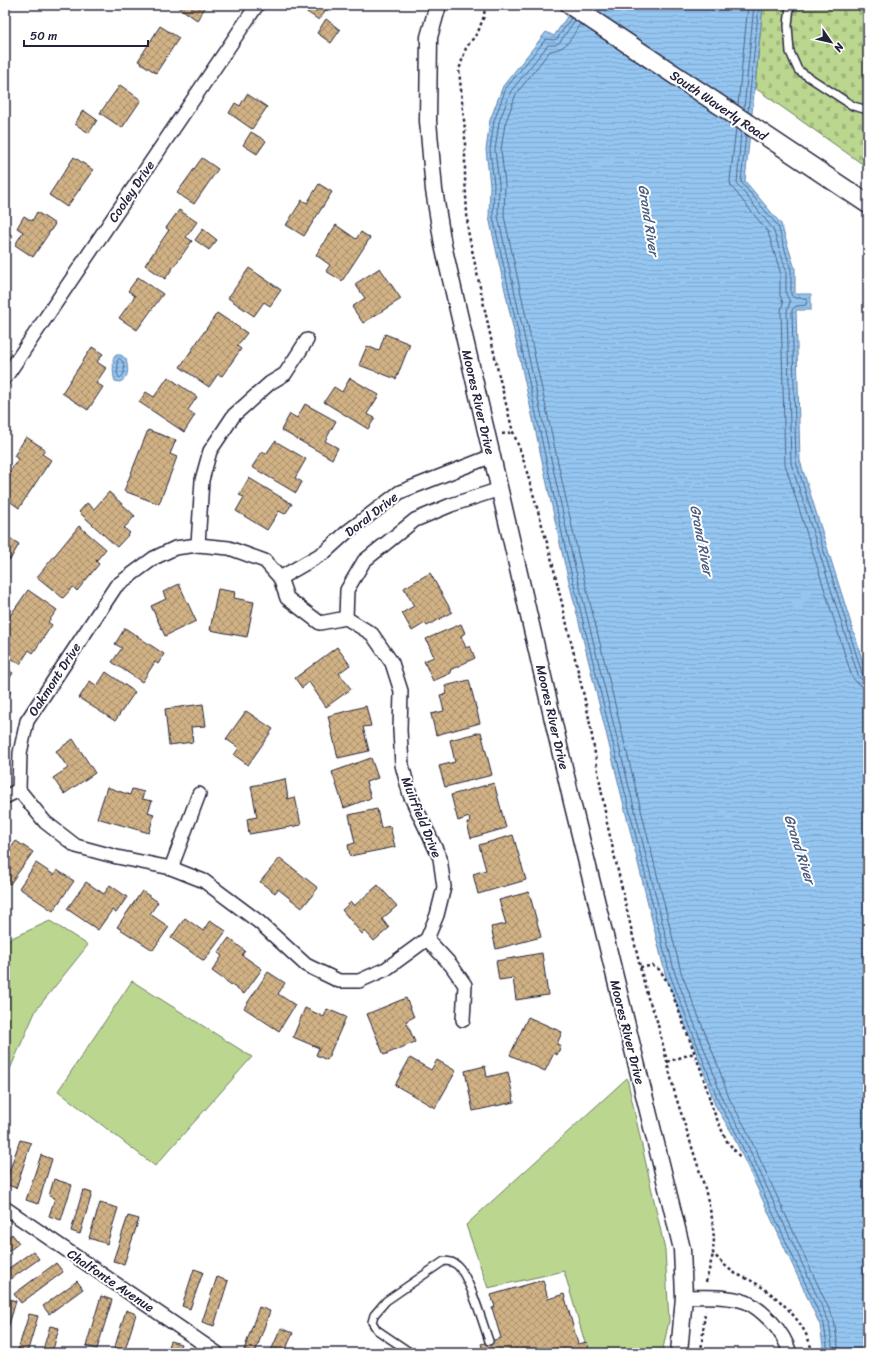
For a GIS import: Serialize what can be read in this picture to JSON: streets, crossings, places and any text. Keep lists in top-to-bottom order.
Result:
{
  "streets": {
    "main road": ["South Waverly Road"],
    "street": [
      "Cooley Drive",
      "Moores River Drive",
      "Doral Drive",
      "Oakmont Drive",
      "Muirfield Drive",
      "Chalfonte Avenue"
    ]
  },
  "crossings": [
    ["Moores River Drive", "Doral Drive"],
    ["Doral Drive", "Oakmont Drive"]
  ],
  "water": ["Grand River"],
  "scale_bar": "50 m",
  "north": "bottom right"
}
